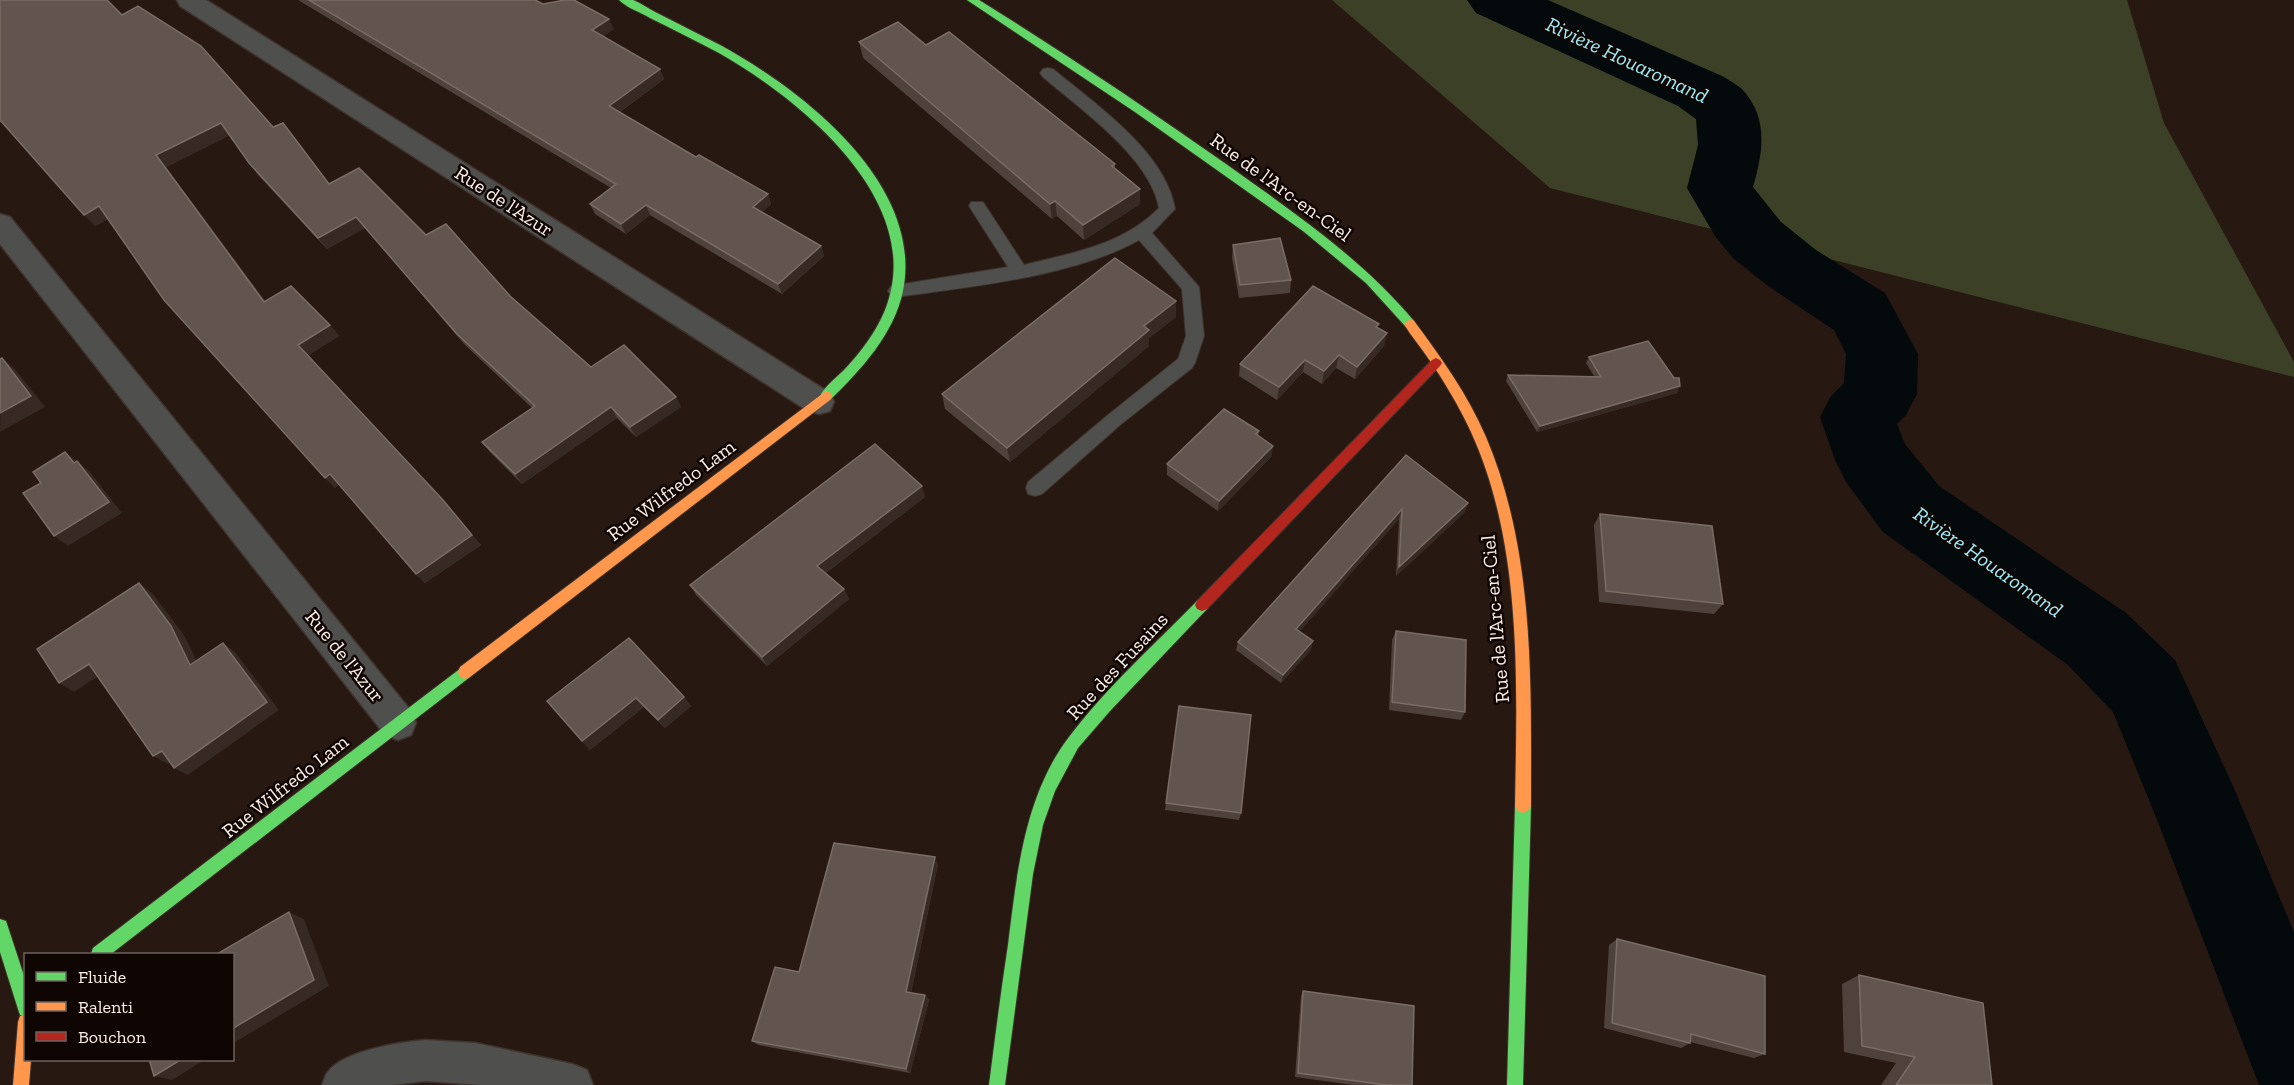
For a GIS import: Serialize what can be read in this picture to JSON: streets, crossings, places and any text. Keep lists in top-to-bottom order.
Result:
{
  "streets": {
    "street": [
      "Rue de l'Arc-en-Ciel",
      "Rue de l'Azur",
      "Rue Wilfredo Lam",
      "Rue des Fusains"
    ]
  },
  "crossings": [
    ["Rue de l'Arc-en-Ciel", "Rue des Fusains"],
    ["Rue de l'Azur", "Rue Wilfredo Lam"]
  ],
  "water": ["Rivière Houaromand"],
  "legend": ["Fluide", "Ralenti", "Bouchon"]
}
